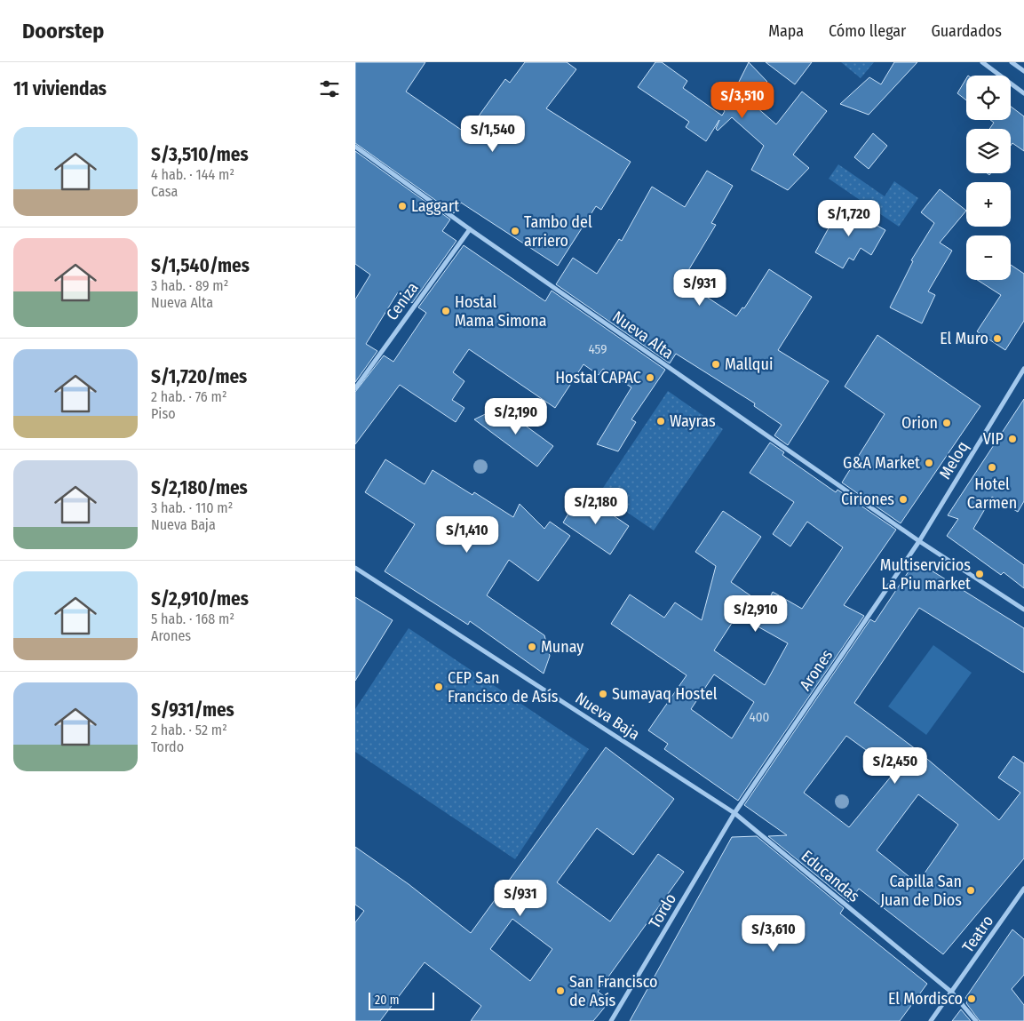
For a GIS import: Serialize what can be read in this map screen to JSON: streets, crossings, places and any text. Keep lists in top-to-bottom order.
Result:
{
  "streets": {
    "street": [
      "Ceniza",
      "Nueva Alta",
      "Meloq",
      "Arones",
      "Nueva Baja",
      "Educandas",
      "Tordo",
      "Teatro"
    ]
  },
  "crossings": [
    ["Ceniza", "Nueva Alta"],
    ["Nueva Alta", "Meloq"],
    ["Nueva Alta", "Arones"],
    ["Meloq", "Arones"],
    ["Arones", "Nueva Baja"],
    ["Arones", "Educandas"],
    ["Arones", "Tordo"],
    ["Nueva Baja", "Educandas"],
    ["Nueva Baja", "Tordo"],
    ["Educandas", "Tordo"],
    ["Educandas", "Teatro"]
  ],
  "places": [
    "Laggart",
    "Tambo del arriero",
    "Hostal Mama Simona",
    "El Muro",
    "Mallqui",
    "Hostal CAPAC",
    "Wayras",
    "Orion",
    "VIP",
    "G&A Market",
    "Hotel Carmen",
    "Ciriones",
    "Multiservicios La Piu market",
    "Munay",
    "CEP San Francisco de Asís",
    "Sumayaq Hostel",
    "Capilla San Juan de Dios",
    "San Francisco de Asís",
    "El Mordisco"
  ],
  "house_numbers": ["459", "400"],
  "scale_bar": "20 m",
  "page": {
    "header": "Doorstep",
    "nav": ["Mapa", "Cómo llegar", "Guardados"],
    "heading": "11 viviendas",
    "map_buttons": ["+", "−"],
    "price": [
      "S/3,510",
      "S/1,540",
      "S/1,720",
      "S/931",
      "S/2,190",
      "S/2,180",
      "S/1,410",
      "S/2,910",
      "S/2,450",
      "S/931",
      "S/3,610"
    ],
    "list": [
      {
        "name": "S/3,510/mes",
        "note": "4 hab. · 144 m² · Casa"
      },
      {
        "name": "S/1,540/mes",
        "note": "3 hab. · 89 m² · Nueva Alta"
      },
      {
        "name": "S/1,720/mes",
        "note": "2 hab. · 76 m² · Piso"
      },
      {
        "name": "S/2,180/mes",
        "note": "3 hab. · 110 m² · Nueva Baja"
      },
      {
        "name": "S/2,910/mes",
        "note": "5 hab. · 168 m² · Arones"
      },
      {
        "name": "S/931/mes",
        "note": "2 hab. · 52 m² · Tordo"
      }
    ],
    "scale": "20 m"
  }
}
